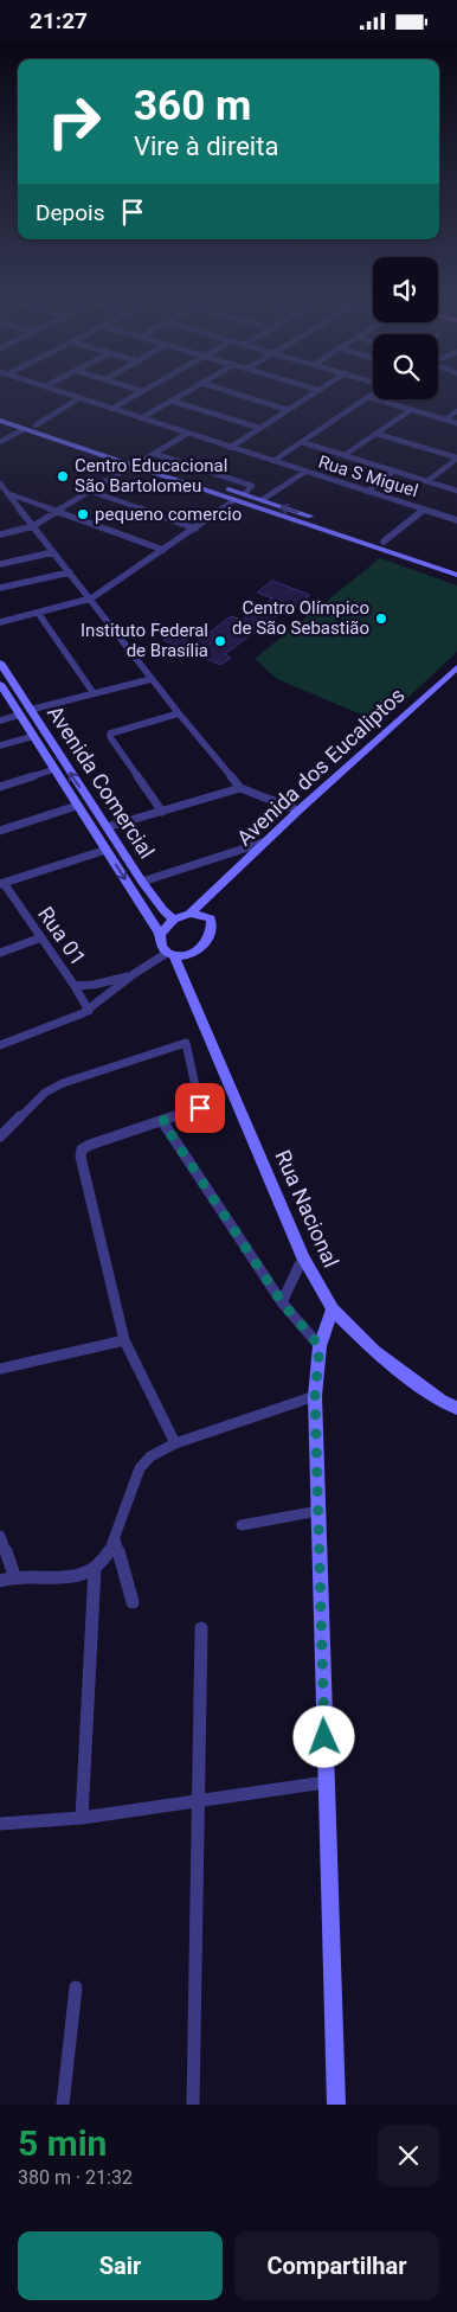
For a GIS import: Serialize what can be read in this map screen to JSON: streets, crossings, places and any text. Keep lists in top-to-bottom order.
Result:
{
  "streets": {
    "street": [
      "Rua S Miguel",
      "Avenida dos Eucaliptos",
      "Avenida Comercial",
      "Rua 01",
      "Rua Nacional"
    ]
  },
  "crossings": [
    ["Avenida dos Eucaliptos", "Avenida Comercial"],
    ["Avenida dos Eucaliptos", "Rua Nacional"],
    ["Avenida Comercial", "Rua Nacional"]
  ],
  "places": [
    "Centro Educacional São Bartolomeu",
    "pequeno comercio",
    "Centro Olímpico de São Sebastião",
    "Instituto Federal de Brasília"
  ],
  "page": {
    "status": "21:27",
    "turn": ["360 m", "Vire à direita"],
    "then": "Depois",
    "heading": ["5 min", "380 m · 21:32"],
    "buttons": ["Sair", "Compartilhar"]
  }
}
